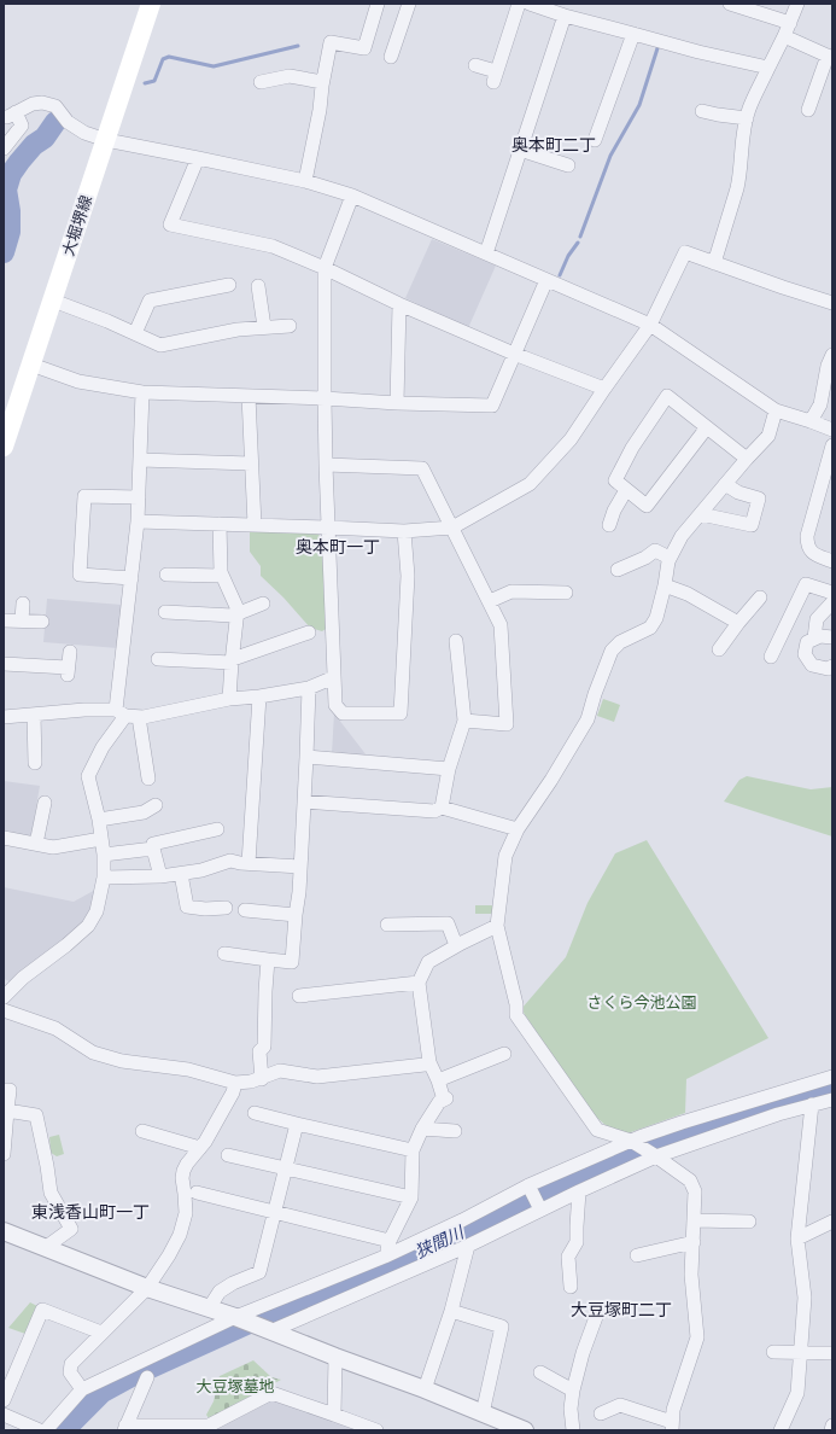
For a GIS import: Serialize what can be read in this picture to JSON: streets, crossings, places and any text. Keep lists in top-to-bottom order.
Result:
{
  "streets": {
    "main road": ["大堀堺線"]
  },
  "districts": [
    "奥本町二丁",
    "奥本町一丁",
    "東浅香山町一丁",
    "大豆塚町二丁"
  ],
  "water": ["狭間川"],
  "parks": ["さくら今池公園", "大豆塚墓地"]
}
